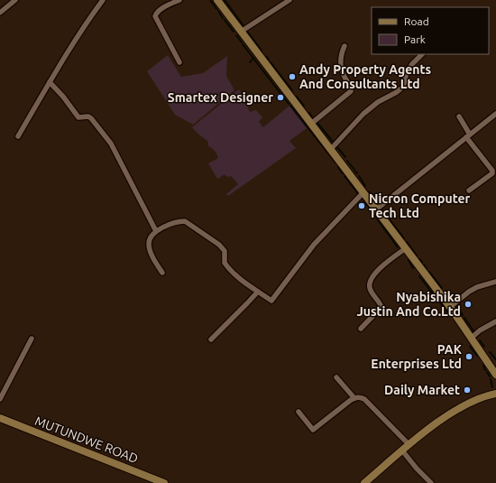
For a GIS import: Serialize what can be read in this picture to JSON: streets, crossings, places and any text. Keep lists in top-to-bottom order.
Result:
{
  "streets": {
    "main road": ["MUTUNDWE ROAD"]
  },
  "places": [
    "Andy Property Agents And Consultants Ltd",
    "Smartex Designer",
    "Nicron Computer Tech Ltd",
    "Nyabishika Justin And Co.Ltd",
    "PAK Enterprises Ltd",
    "Daily Market"
  ],
  "legend": ["Road", "Park"]
}
